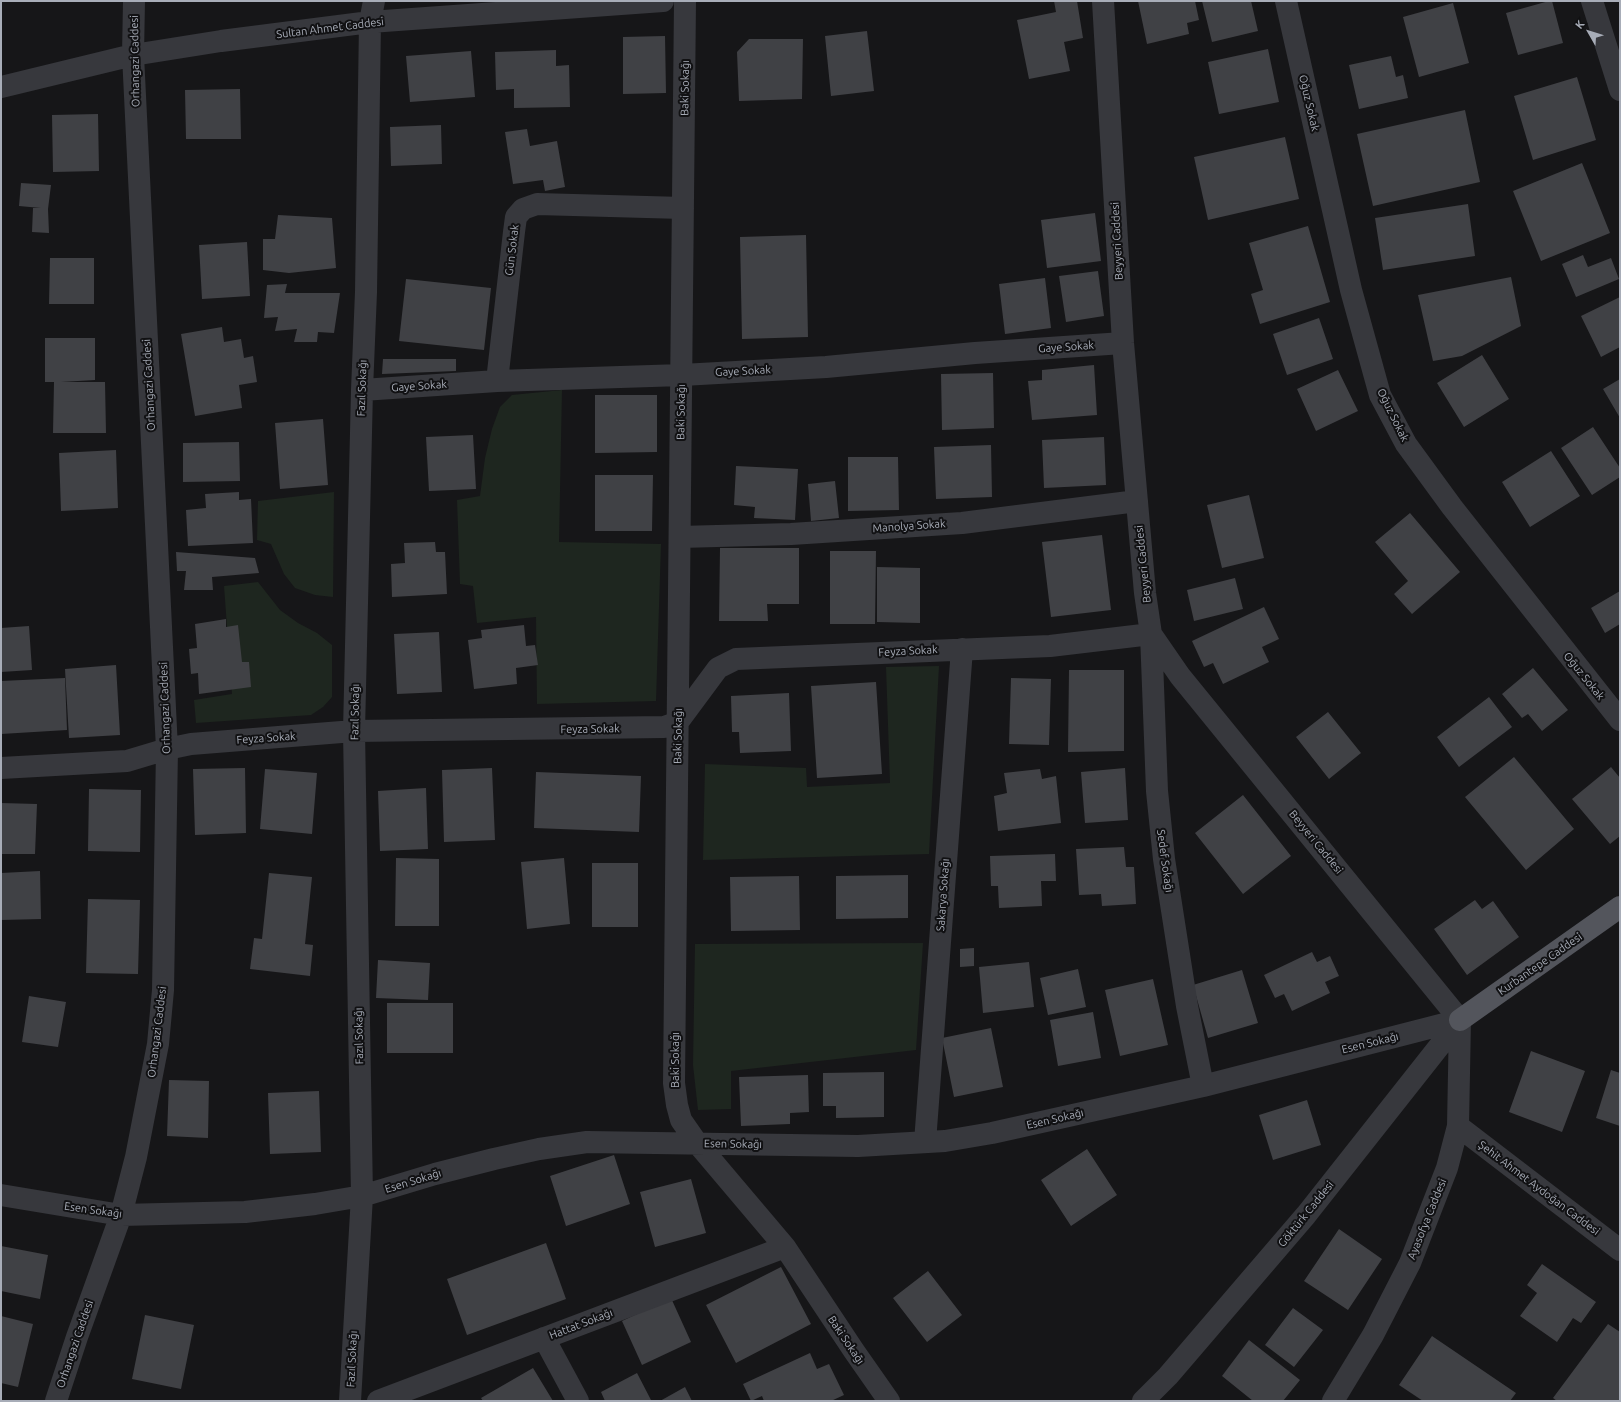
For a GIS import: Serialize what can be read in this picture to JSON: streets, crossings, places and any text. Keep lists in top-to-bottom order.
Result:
{
  "streets": {
    "main road": ["Kurbantepe Caddesi"],
    "street": [
      "Sultan Ahmet Caddesi",
      "Orhangazi Caddesi",
      "Baki Sokağı",
      "Oğuz Sokak",
      "Beyyeri Caddesi",
      "Gün Sokak",
      "Gaye Sokak",
      "Fazıl Sokağı",
      "Manolya Sokak",
      "Feyza Sokak",
      "Sedef Sokağı",
      "Sakarya Sokağı",
      "Esen Sokağı",
      "Şehit Ahmet Aydoğan Caddesi",
      "Göktürk Caddesi",
      "Ayasofya Caddesi",
      "Hattat Sokağı"
    ]
  },
  "crossings": [
    ["Sultan Ahmet Caddesi", "Orhangazi Caddesi"],
    ["Sultan Ahmet Caddesi", "Fazıl Sokağı"],
    ["Orhangazi Caddesi", "Feyza Sokak"],
    ["Orhangazi Caddesi", "Esen Sokağı"],
    ["Baki Sokağı", "Gün Sokak"],
    ["Baki Sokağı", "Gaye Sokak"],
    ["Baki Sokağı", "Manolya Sokak"],
    ["Baki Sokağı", "Feyza Sokak"],
    ["Baki Sokağı", "Esen Sokağı"],
    ["Baki Sokağı", "Hattat Sokağı"],
    ["Beyyeri Caddesi", "Gaye Sokak"],
    ["Beyyeri Caddesi", "Manolya Sokak"],
    ["Beyyeri Caddesi", "Feyza Sokak"],
    ["Beyyeri Caddesi", "Sedef Sokağı"],
    ["Beyyeri Caddesi", "Kurbantepe Caddesi"],
    ["Beyyeri Caddesi", "Esen Sokağı"],
    ["Beyyeri Caddesi", "Göktürk Caddesi"],
    ["Beyyeri Caddesi", "Ayasofya Caddesi"],
    ["Gün Sokak", "Gaye Sokak"],
    ["Gaye Sokak", "Fazıl Sokağı"],
    ["Fazıl Sokağı", "Feyza Sokak"],
    ["Fazıl Sokağı", "Esen Sokağı"],
    ["Feyza Sokak", "Sedef Sokağı"],
    ["Feyza Sokak", "Sakarya Sokağı"],
    ["Sedef Sokağı", "Esen Sokağı"],
    ["Sakarya Sokağı", "Esen Sokağı"],
    ["Kurbantepe Caddesi", "Esen Sokağı"],
    ["Kurbantepe Caddesi", "Göktürk Caddesi"],
    ["Kurbantepe Caddesi", "Ayasofya Caddesi"],
    ["Esen Sokağı", "Göktürk Caddesi"],
    ["Esen Sokağı", "Ayasofya Caddesi"],
    ["Şehit Ahmet Aydoğan Caddesi", "Ayasofya Caddesi"],
    ["Göktürk Caddesi", "Ayasofya Caddesi"]
  ],
  "north": "top left"
}
